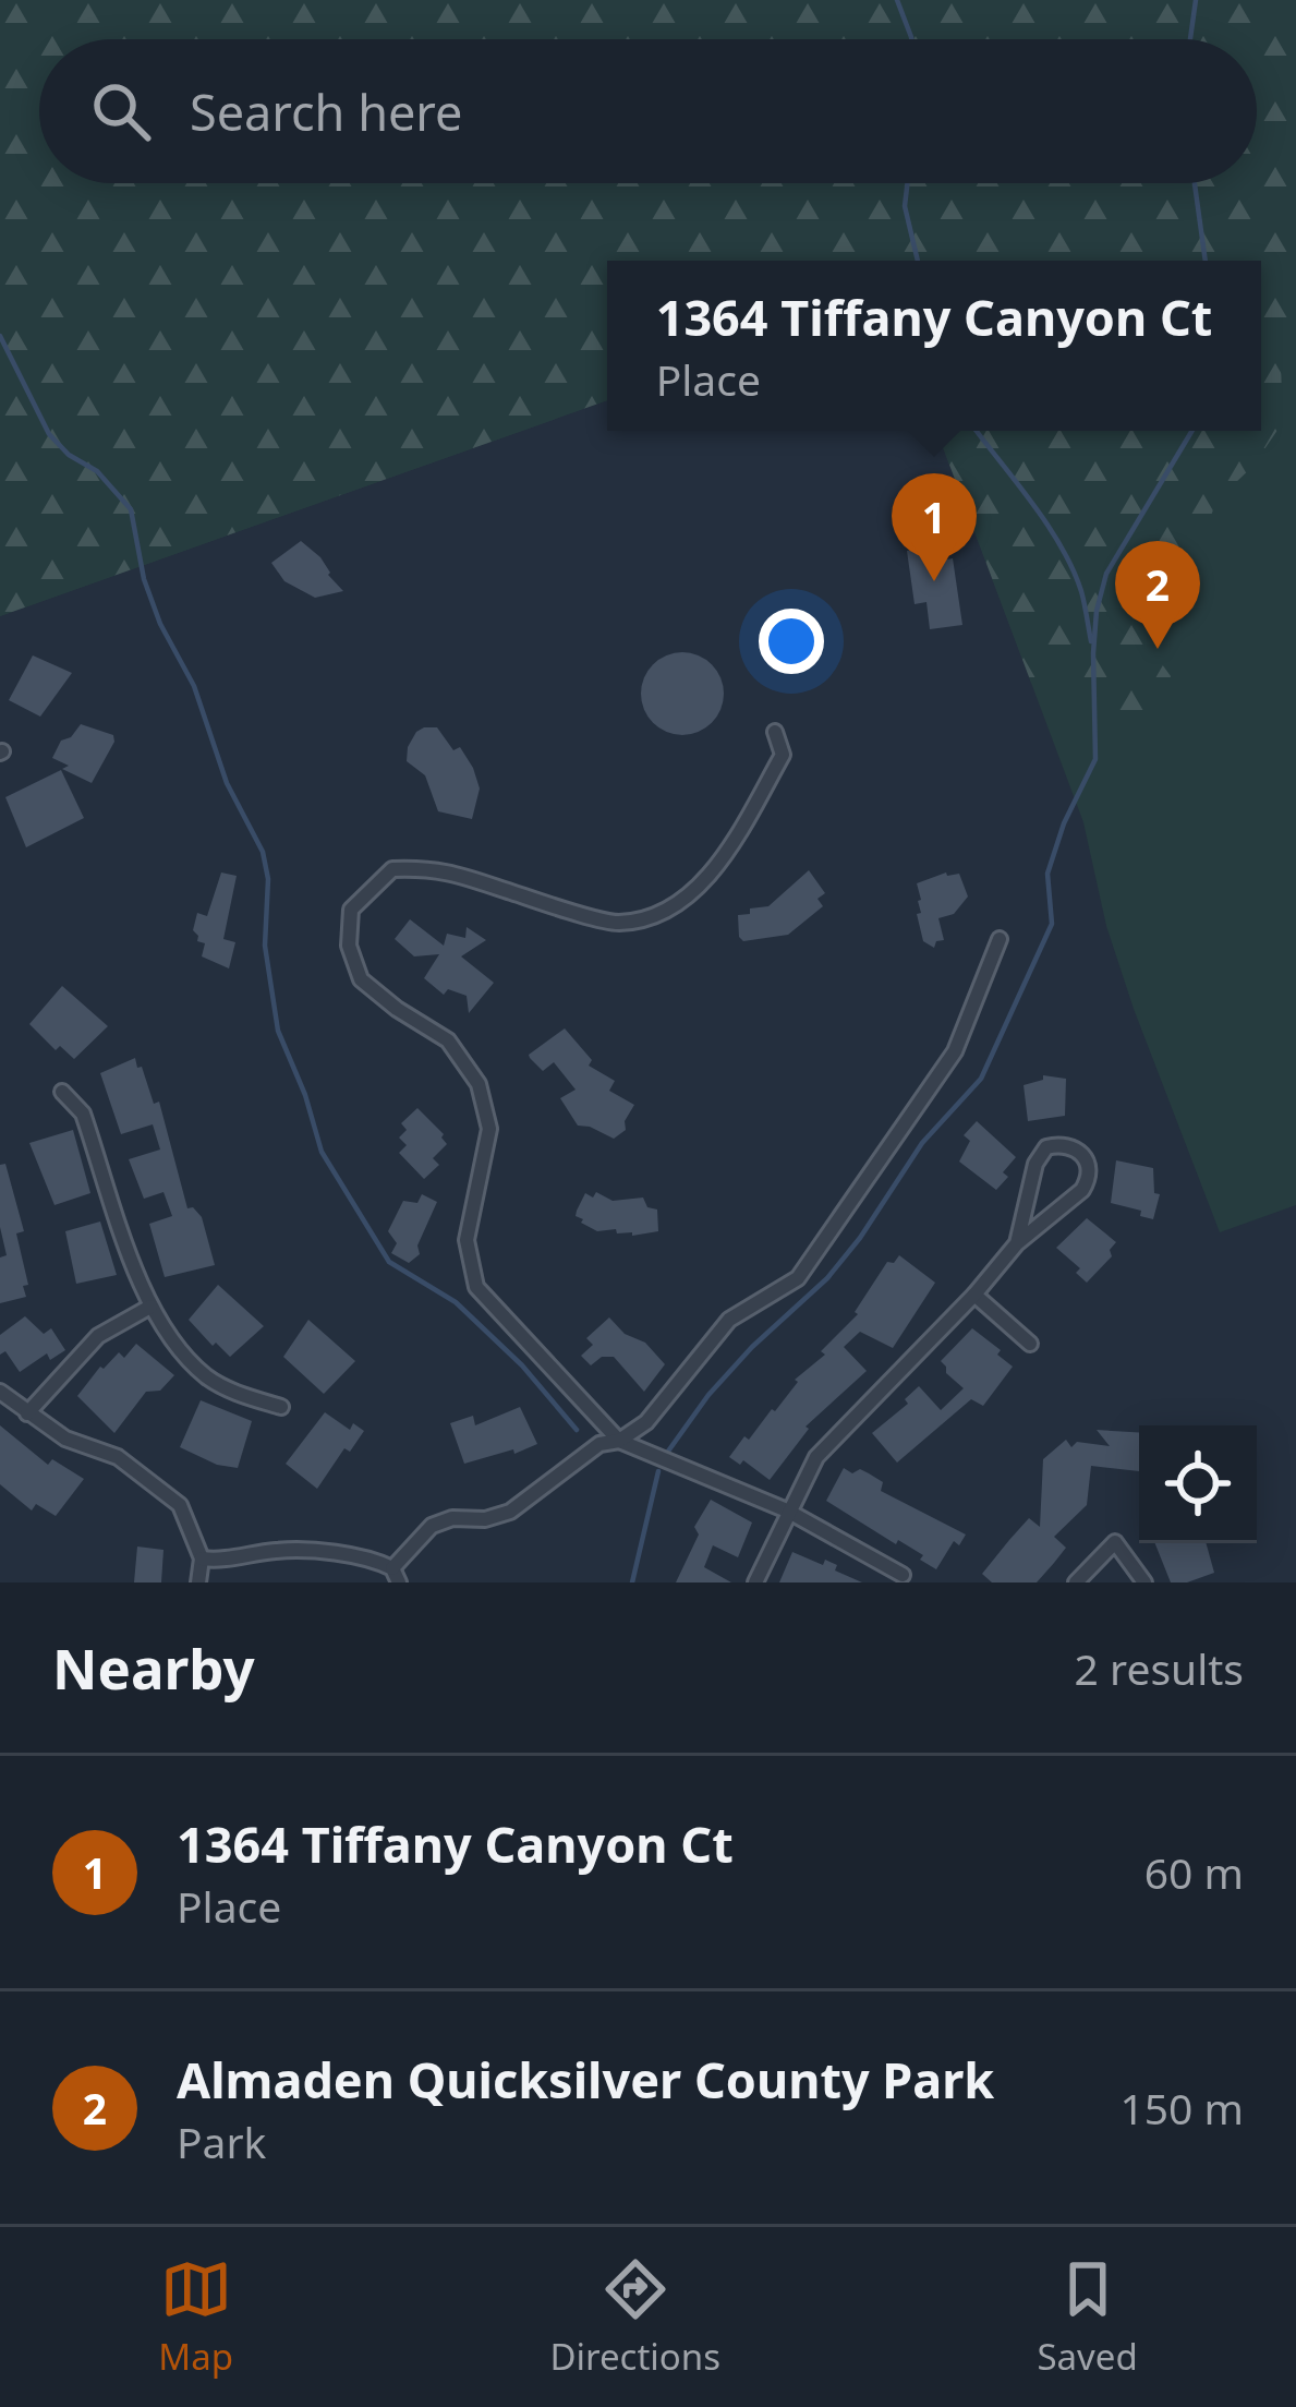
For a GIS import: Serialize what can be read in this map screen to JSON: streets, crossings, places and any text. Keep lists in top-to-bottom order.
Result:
{
  "page": {
    "search": "Search here",
    "popup": ["1364 Tiffany Canyon Ct", "Place"],
    "pins": ["1", "2"],
    "heading": ["Nearby", "2 results"],
    "list": [
      {
        "mark": "1",
        "name": "1364 Tiffany Canyon Ct",
        "note": "Place",
        "value": "60 m"
      },
      {
        "mark": "2",
        "name": "Almaden Quicksilver County Park",
        "note": "Park",
        "value": "150 m"
      }
    ],
    "nav": ["Map", "Directions", "Saved"]
  }
}
